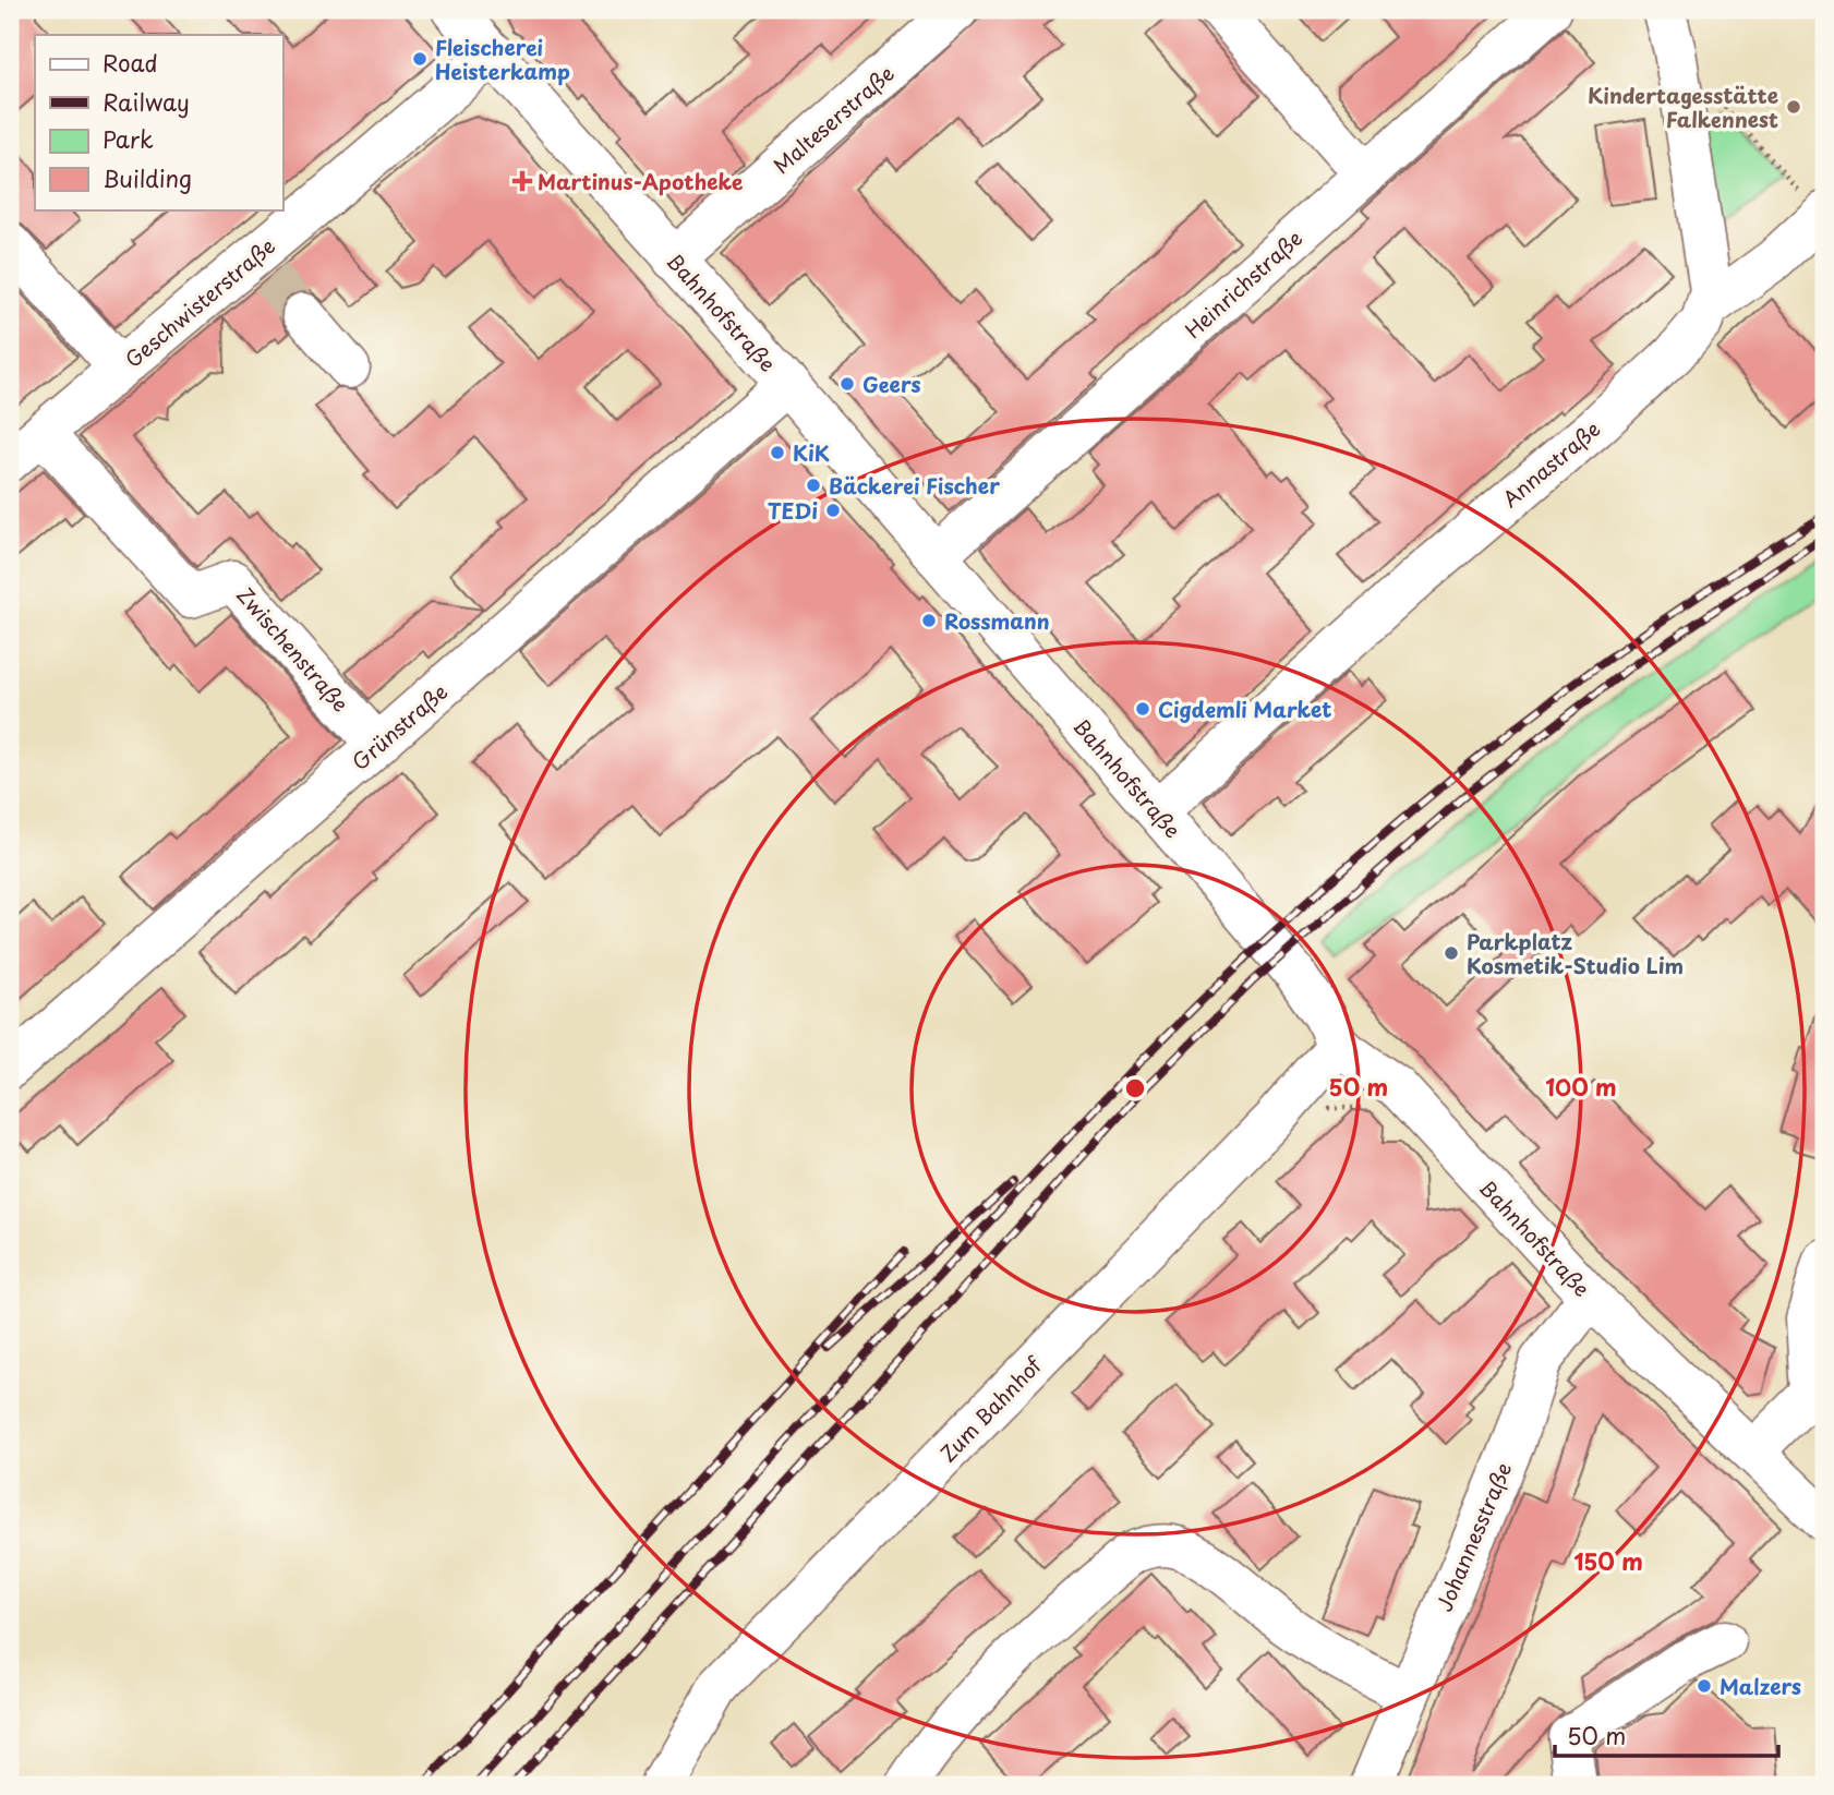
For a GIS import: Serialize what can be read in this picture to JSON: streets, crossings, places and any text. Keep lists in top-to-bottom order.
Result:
{
  "streets": {
    "street": [
      "Malteserstraße",
      "Heinrichstraße",
      "Geschwisterstraße",
      "Bahnhofstraße",
      "Annastraße",
      "Zwischenstraße",
      "Grünstraße",
      "Zum Bahnhof",
      "Johannesstraße"
    ]
  },
  "crossings": [
    ["Malteserstraße", "Bahnhofstraße"],
    ["Heinrichstraße", "Bahnhofstraße"],
    ["Geschwisterstraße", "Bahnhofstraße"],
    ["Geschwisterstraße", "Zwischenstraße"],
    ["Bahnhofstraße", "Annastraße"],
    ["Bahnhofstraße", "Grünstraße"],
    ["Bahnhofstraße", "Zum Bahnhof"],
    ["Bahnhofstraße", "Johannesstraße"],
    ["Zwischenstraße", "Grünstraße"]
  ],
  "places": {
    "other": [
      "Fleischerei Heisterkamp",
      "Kindertagesstätte Falkennest",
      "Geers",
      "KiK",
      "Bäckerei Fischer",
      "TEDi",
      "Rossmann",
      "Cigdemli Market",
      "Parkplatz Kosmetik-Studio Lim",
      "Malzers"
    ],
    "health": ["Martinus-Apotheke"]
  },
  "legend": [
    "Road",
    "Railway",
    "Park",
    "Building"
  ],
  "scale_bar": "50 m",
  "rings": ["50 m", "100 m", "150 m"]
}
